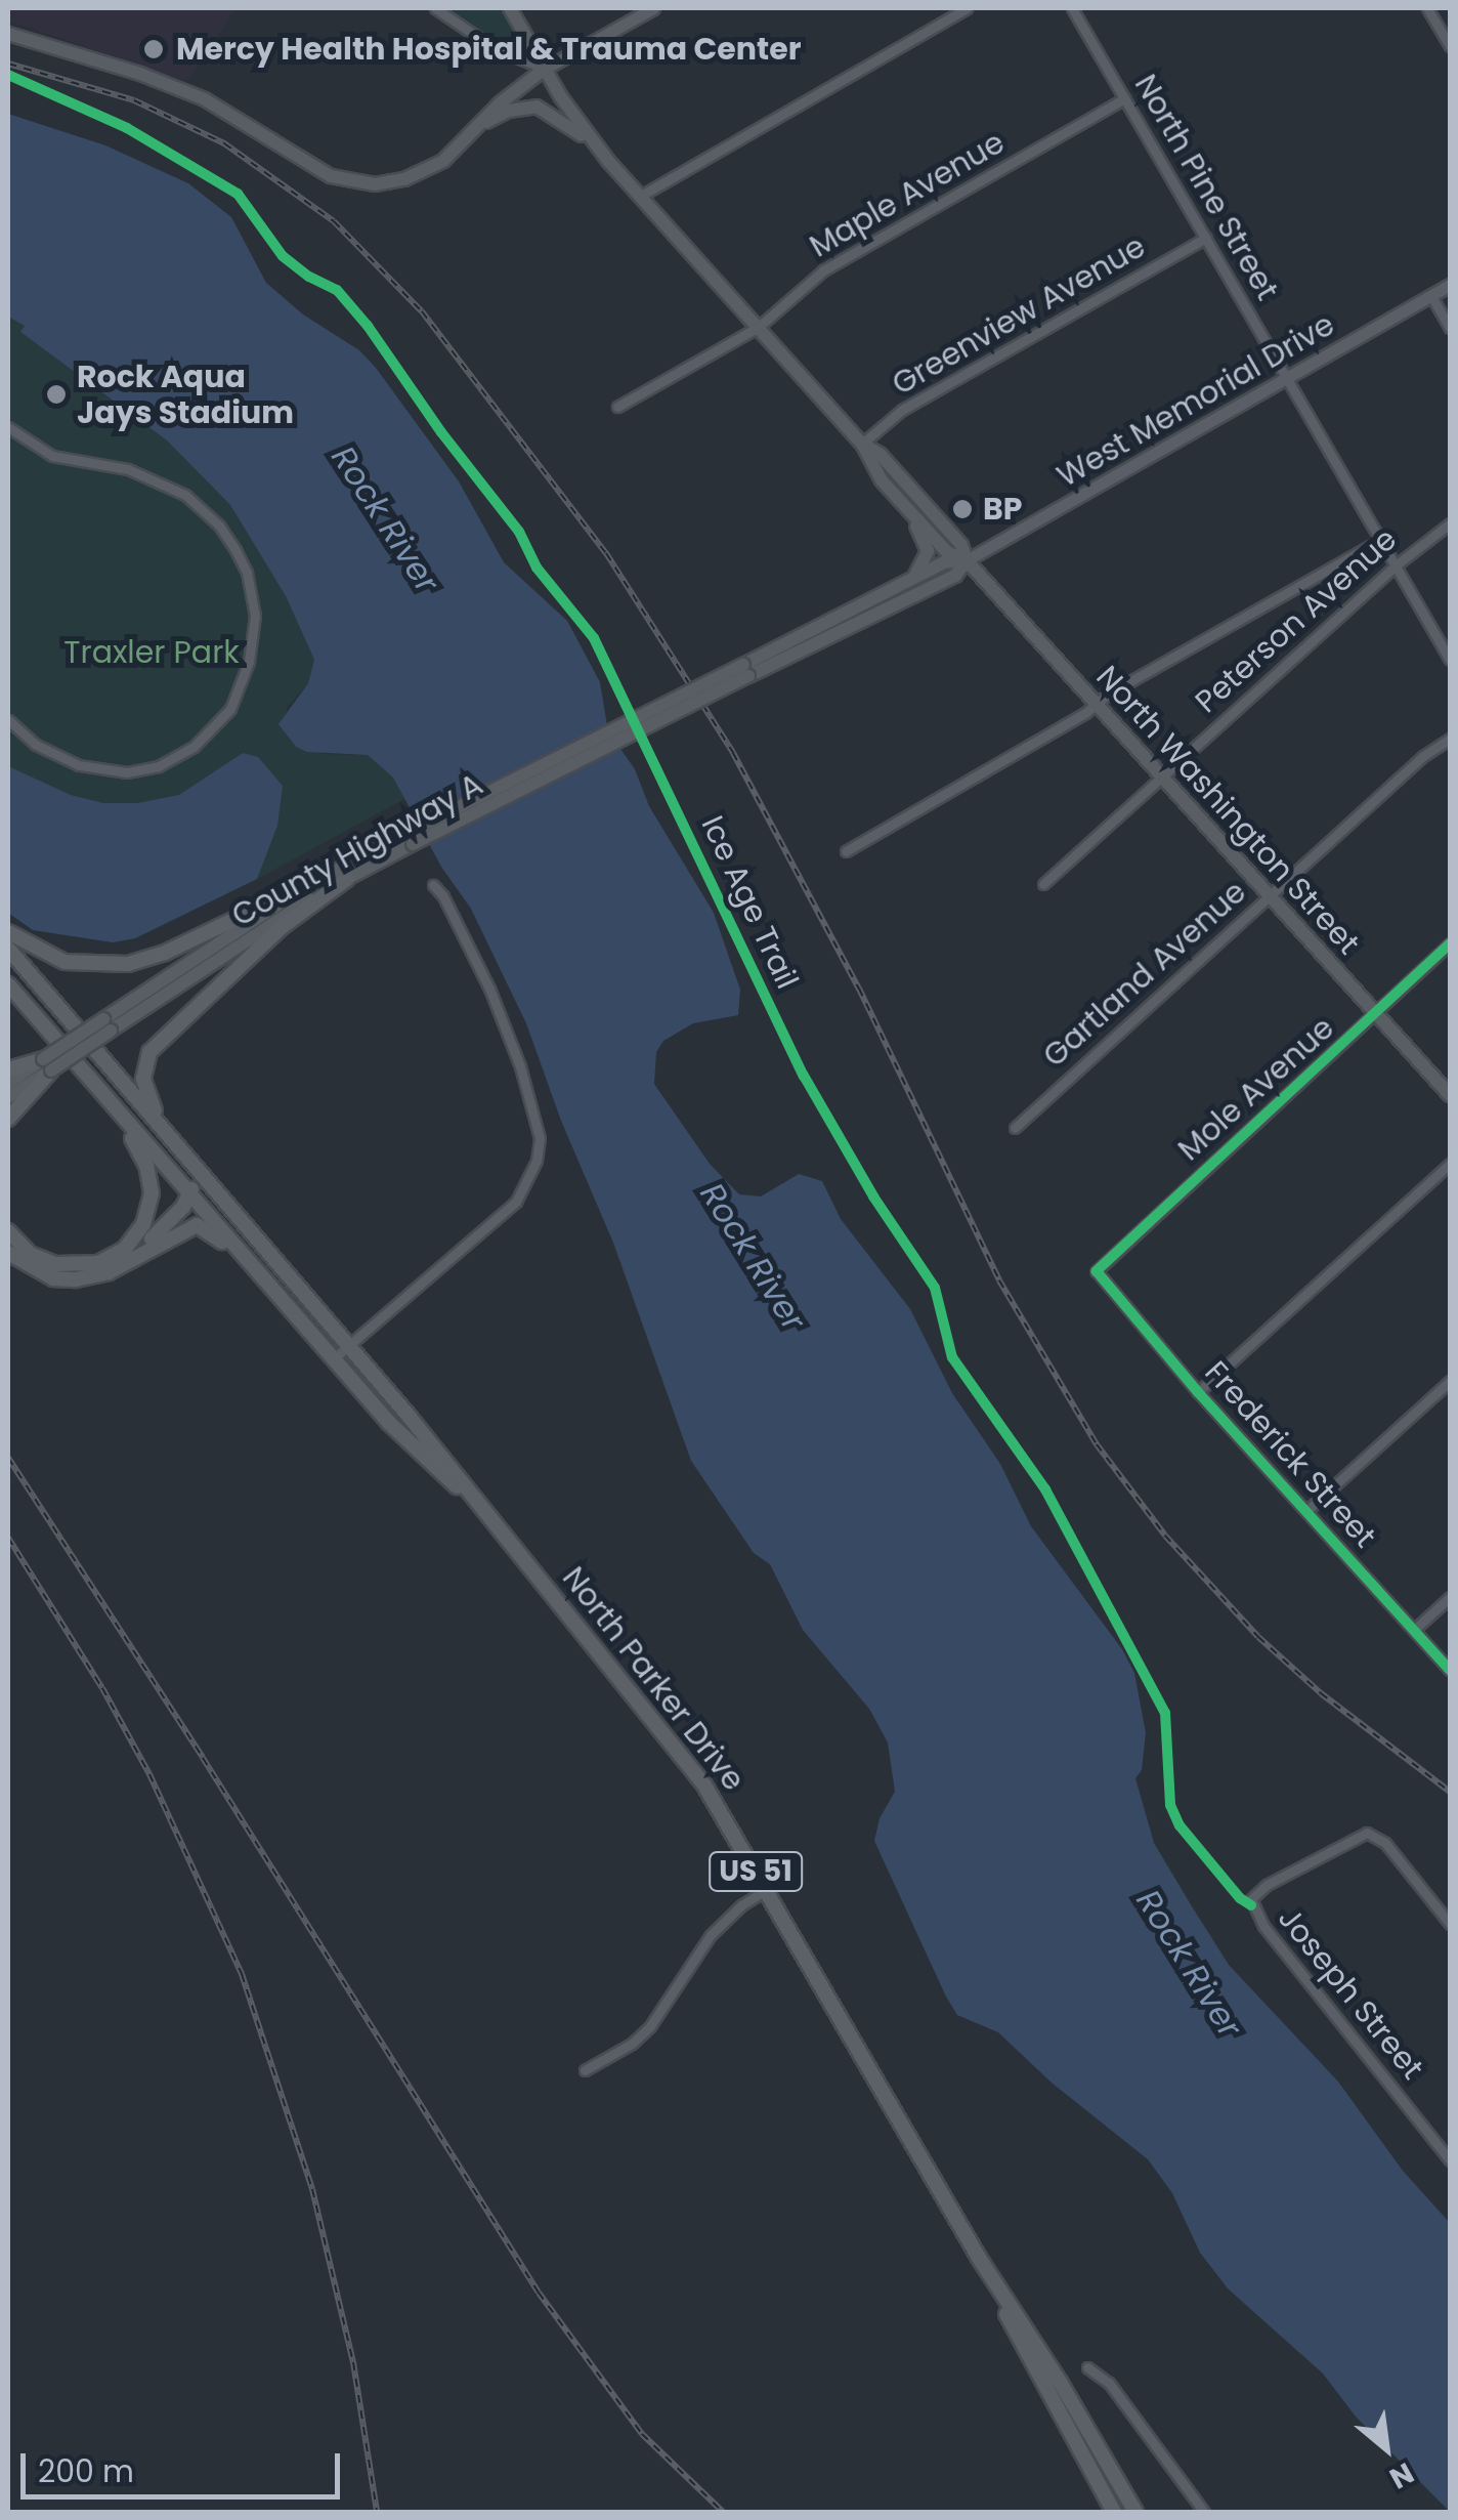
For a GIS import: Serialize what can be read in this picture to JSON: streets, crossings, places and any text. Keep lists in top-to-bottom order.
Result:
{
  "streets": {
    "main road": [
      "West Memorial Drive",
      "North Washington Street",
      "County Highway A",
      "North Parker Drive",
      "US 51"
    ],
    "street": [
      "North Pine Street",
      "Maple Avenue",
      "Greenview Avenue",
      "Peterson Avenue",
      "Gartland Avenue",
      "Mole Avenue",
      "Frederick Street",
      "Joseph Street"
    ],
    "cycle path": ["Ice Age Trail"]
  },
  "crossings": [
    ["North Pine Street", "Maple Avenue"],
    ["North Pine Street", "Greenview Avenue"],
    ["North Pine Street", "West Memorial Drive"],
    ["North Pine Street", "Peterson Avenue"],
    ["Maple Avenue", "North Washington Street"],
    ["Greenview Avenue", "North Washington Street"],
    ["West Memorial Drive", "North Washington Street"],
    ["West Memorial Drive", "County Highway A"],
    ["Peterson Avenue", "North Washington Street"],
    ["North Washington Street", "Gartland Avenue"],
    ["North Washington Street", "Mole Avenue"],
    ["Mole Avenue", "Frederick Street"]
  ],
  "water": ["Rock River"],
  "parks": ["Traxler Park"],
  "places": ["Mercy Health Hospital & Trauma Center", "Rock Aqua Jays Stadium", "BP"],
  "scale_bar": "200 m",
  "north": "bottom right"
}
